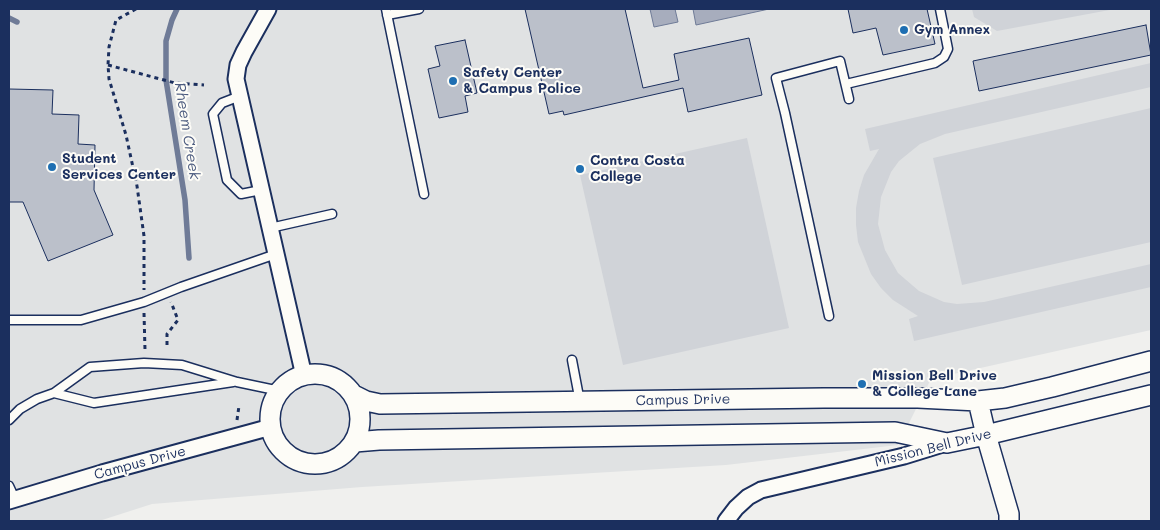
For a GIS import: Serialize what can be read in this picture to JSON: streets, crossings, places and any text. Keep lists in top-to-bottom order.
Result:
{
  "streets": {
    "street": ["Campus Drive", "Mission Bell Drive"]
  },
  "water": ["Rheem Creek"],
  "places": [
    "Gym Annex",
    "Safety Center & Campus Police",
    "Student Services Center",
    "Contra Costa College",
    "Mission Bell Drive & College Lane"
  ]
}
